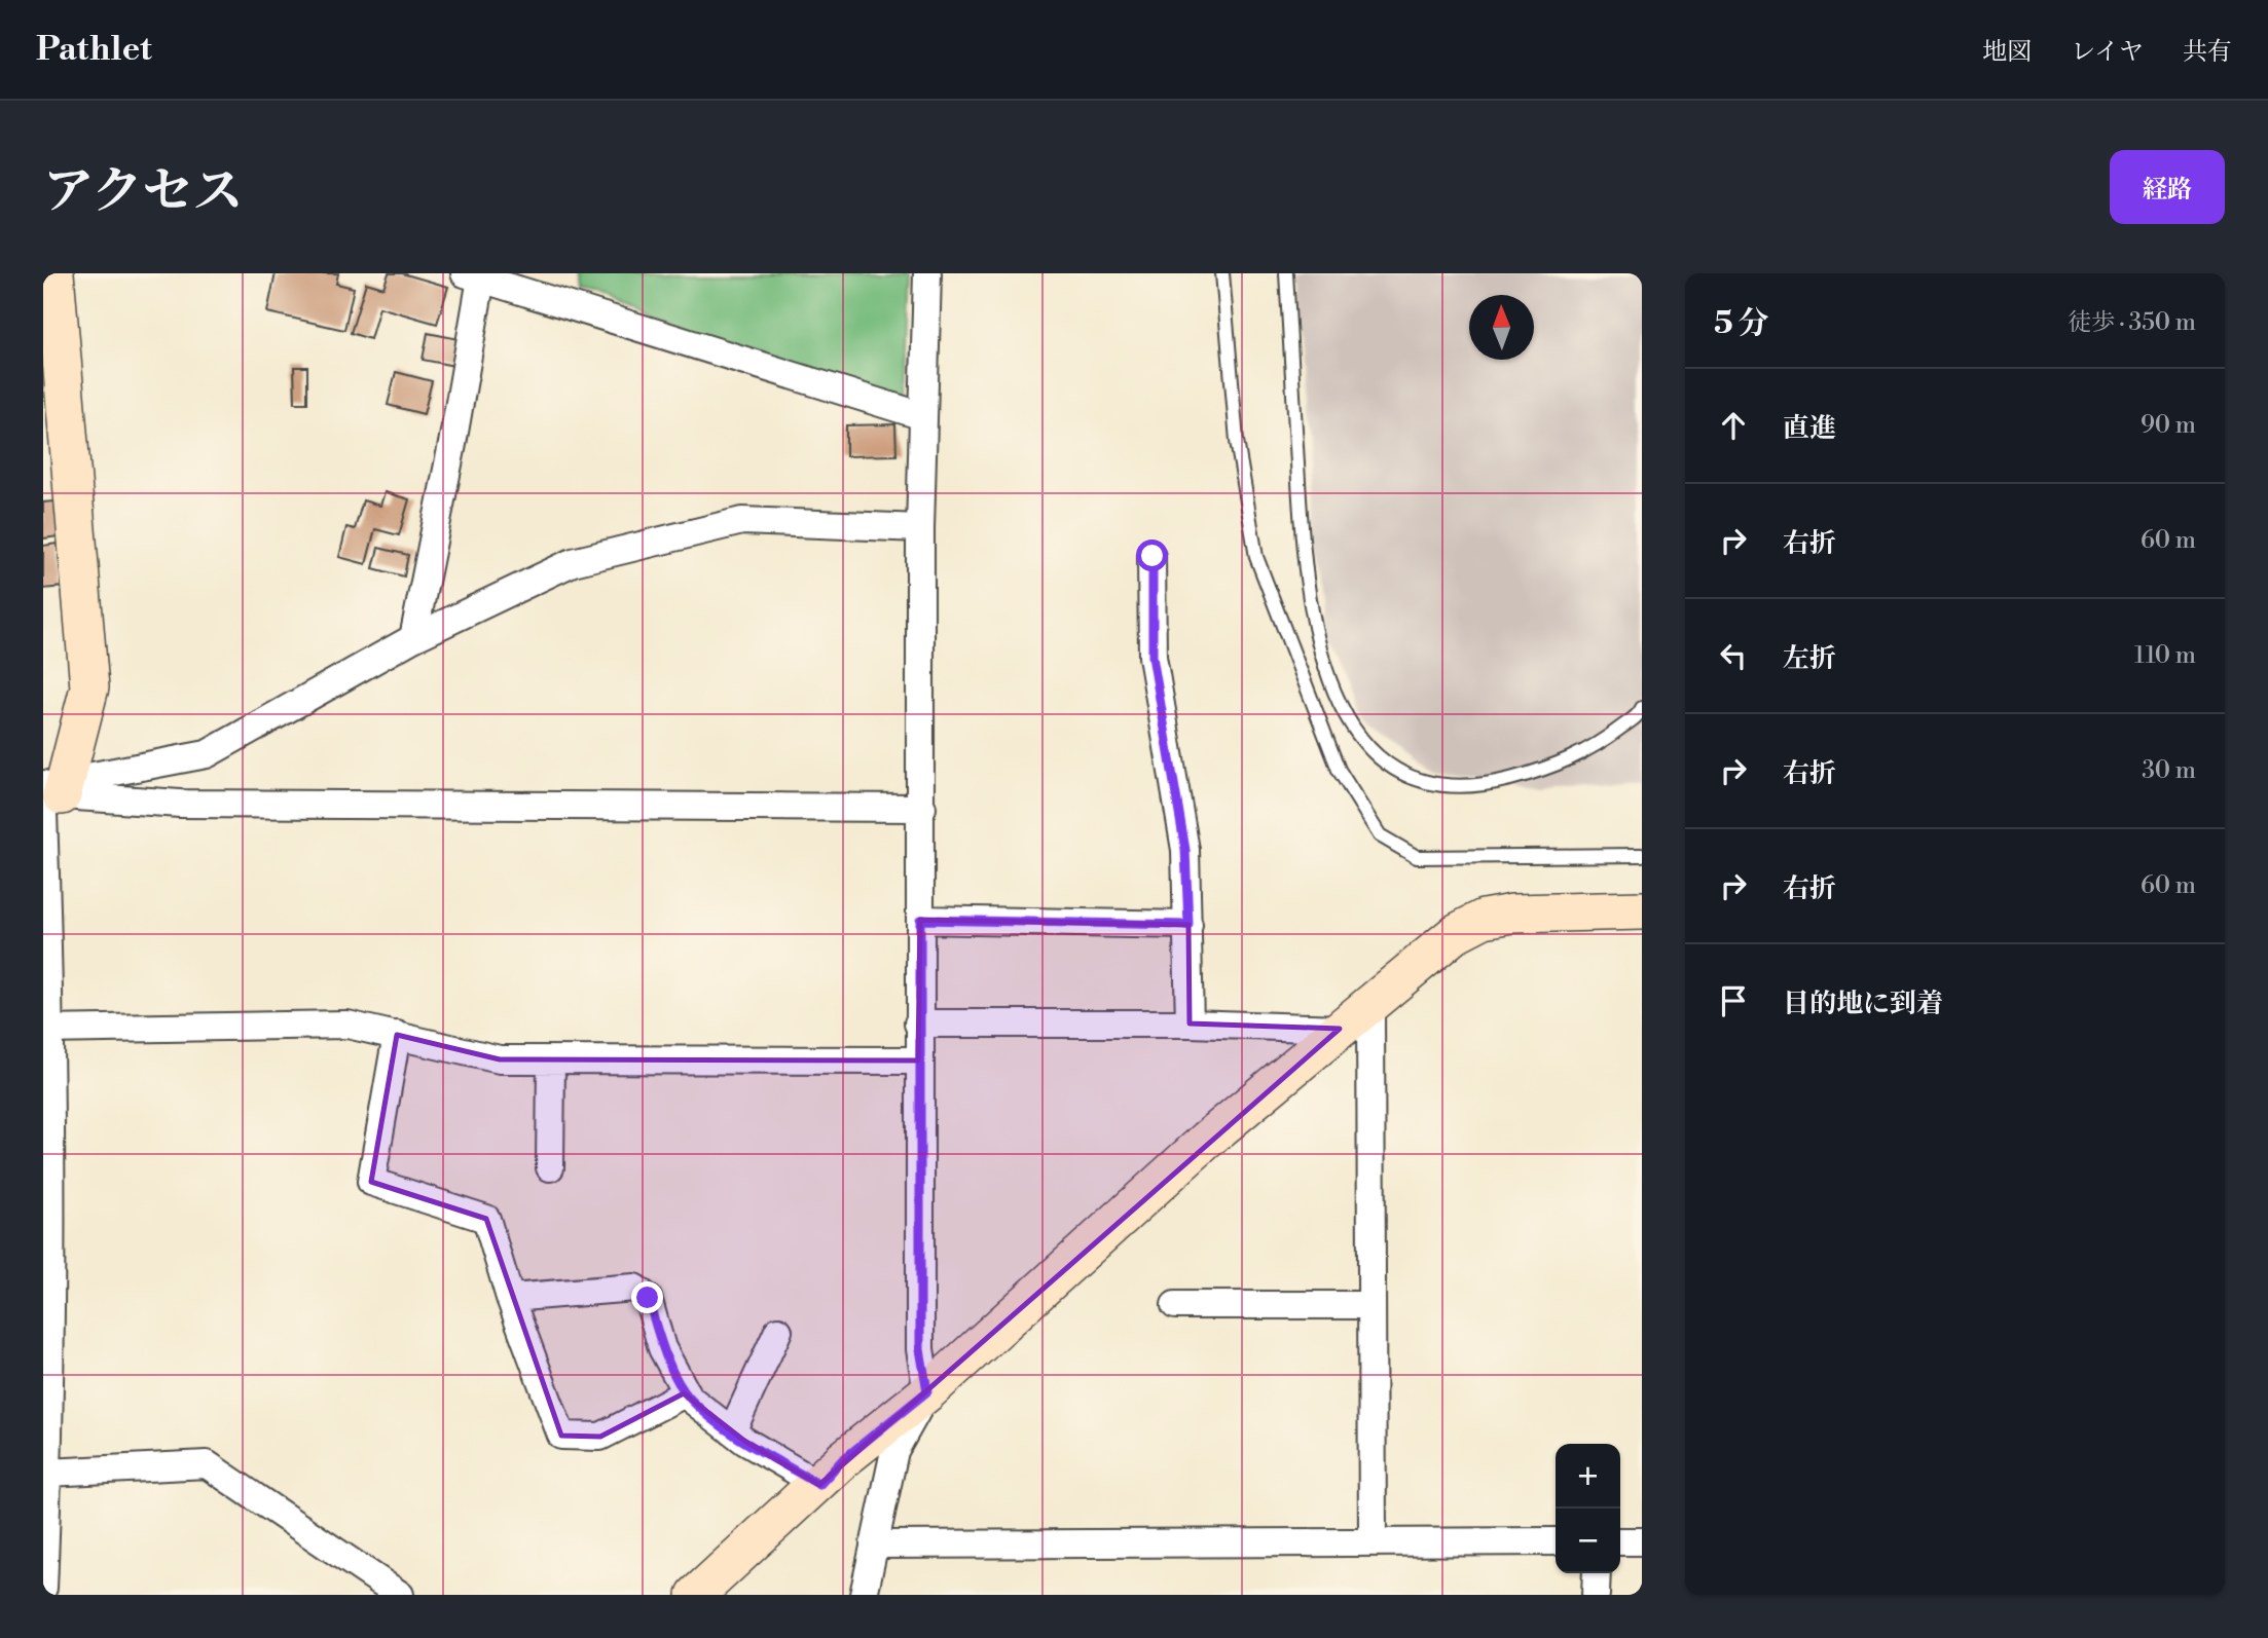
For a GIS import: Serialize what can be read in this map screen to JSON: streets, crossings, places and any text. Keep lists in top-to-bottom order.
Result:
{
  "north": "top",
  "page": {
    "header": "Pathlet",
    "nav": ["地図", "レイヤ", "共有"],
    "title": "アクセス",
    "buttons": "経路",
    "heading": ["5 分", "徒歩 · 350 m"],
    "list": [
      ["直進", "90 m"],
      ["右折", "60 m"],
      ["左折", "110 m"],
      ["右折", "30 m"],
      ["右折", "60 m"],
      "目的地に到着"
    ],
    "map_buttons": ["+", "−"]
  }
}
